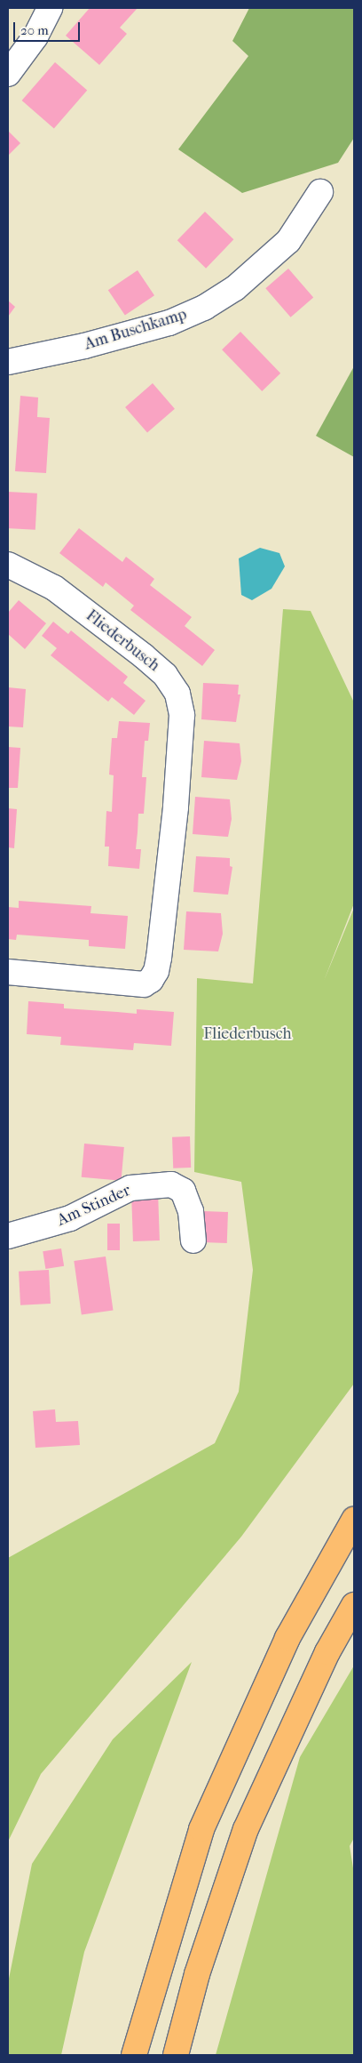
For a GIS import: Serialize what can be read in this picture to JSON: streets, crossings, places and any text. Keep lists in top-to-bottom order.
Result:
{
  "streets": {
    "street": ["Am Buschkamp", "Fliederbusch", "Am Stinder"]
  },
  "parks": ["Fliederbusch"],
  "scale_bar": "20 m"
}
